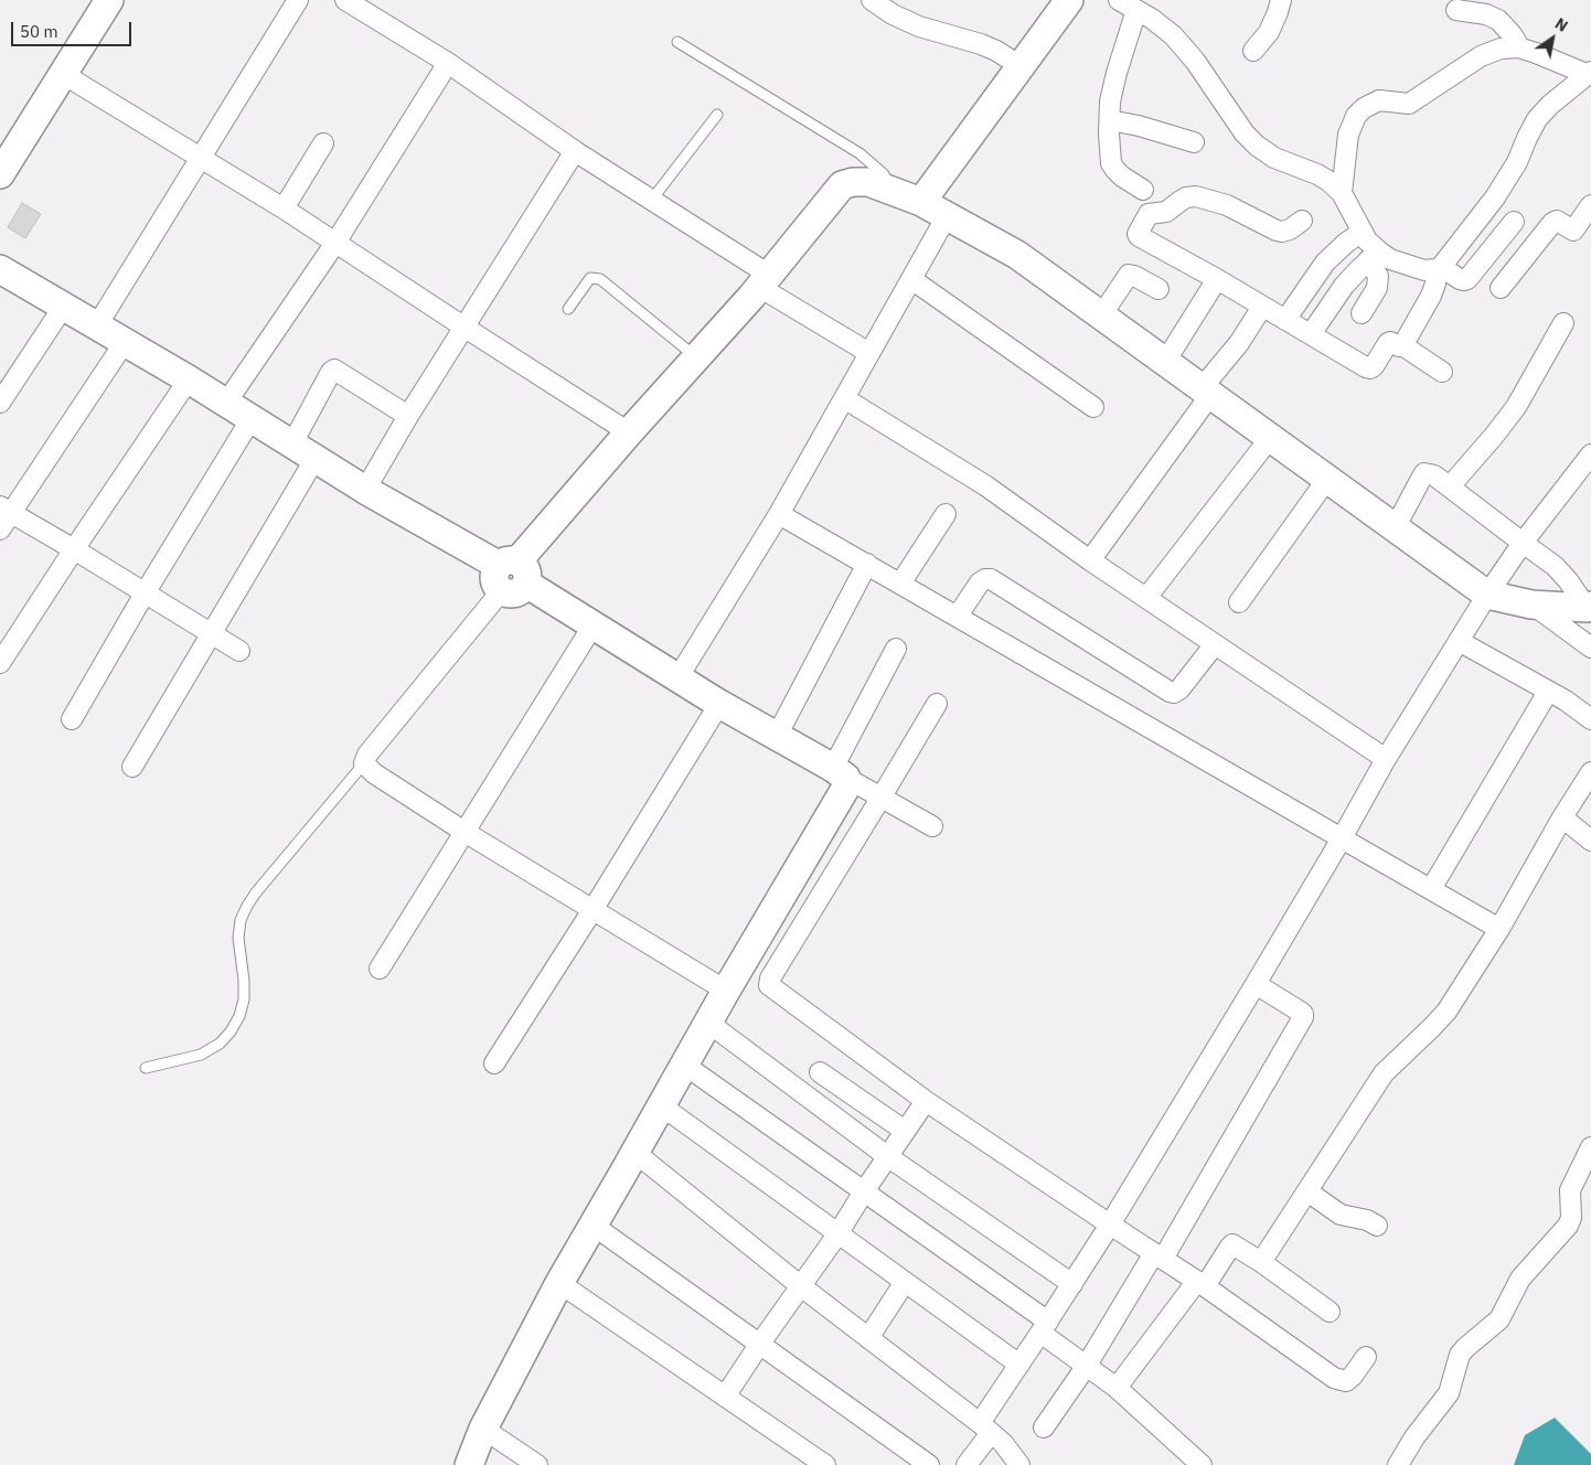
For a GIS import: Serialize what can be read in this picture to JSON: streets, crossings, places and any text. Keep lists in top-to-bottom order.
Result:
{
  "scale_bar": "50 m",
  "north": "top right"
}
